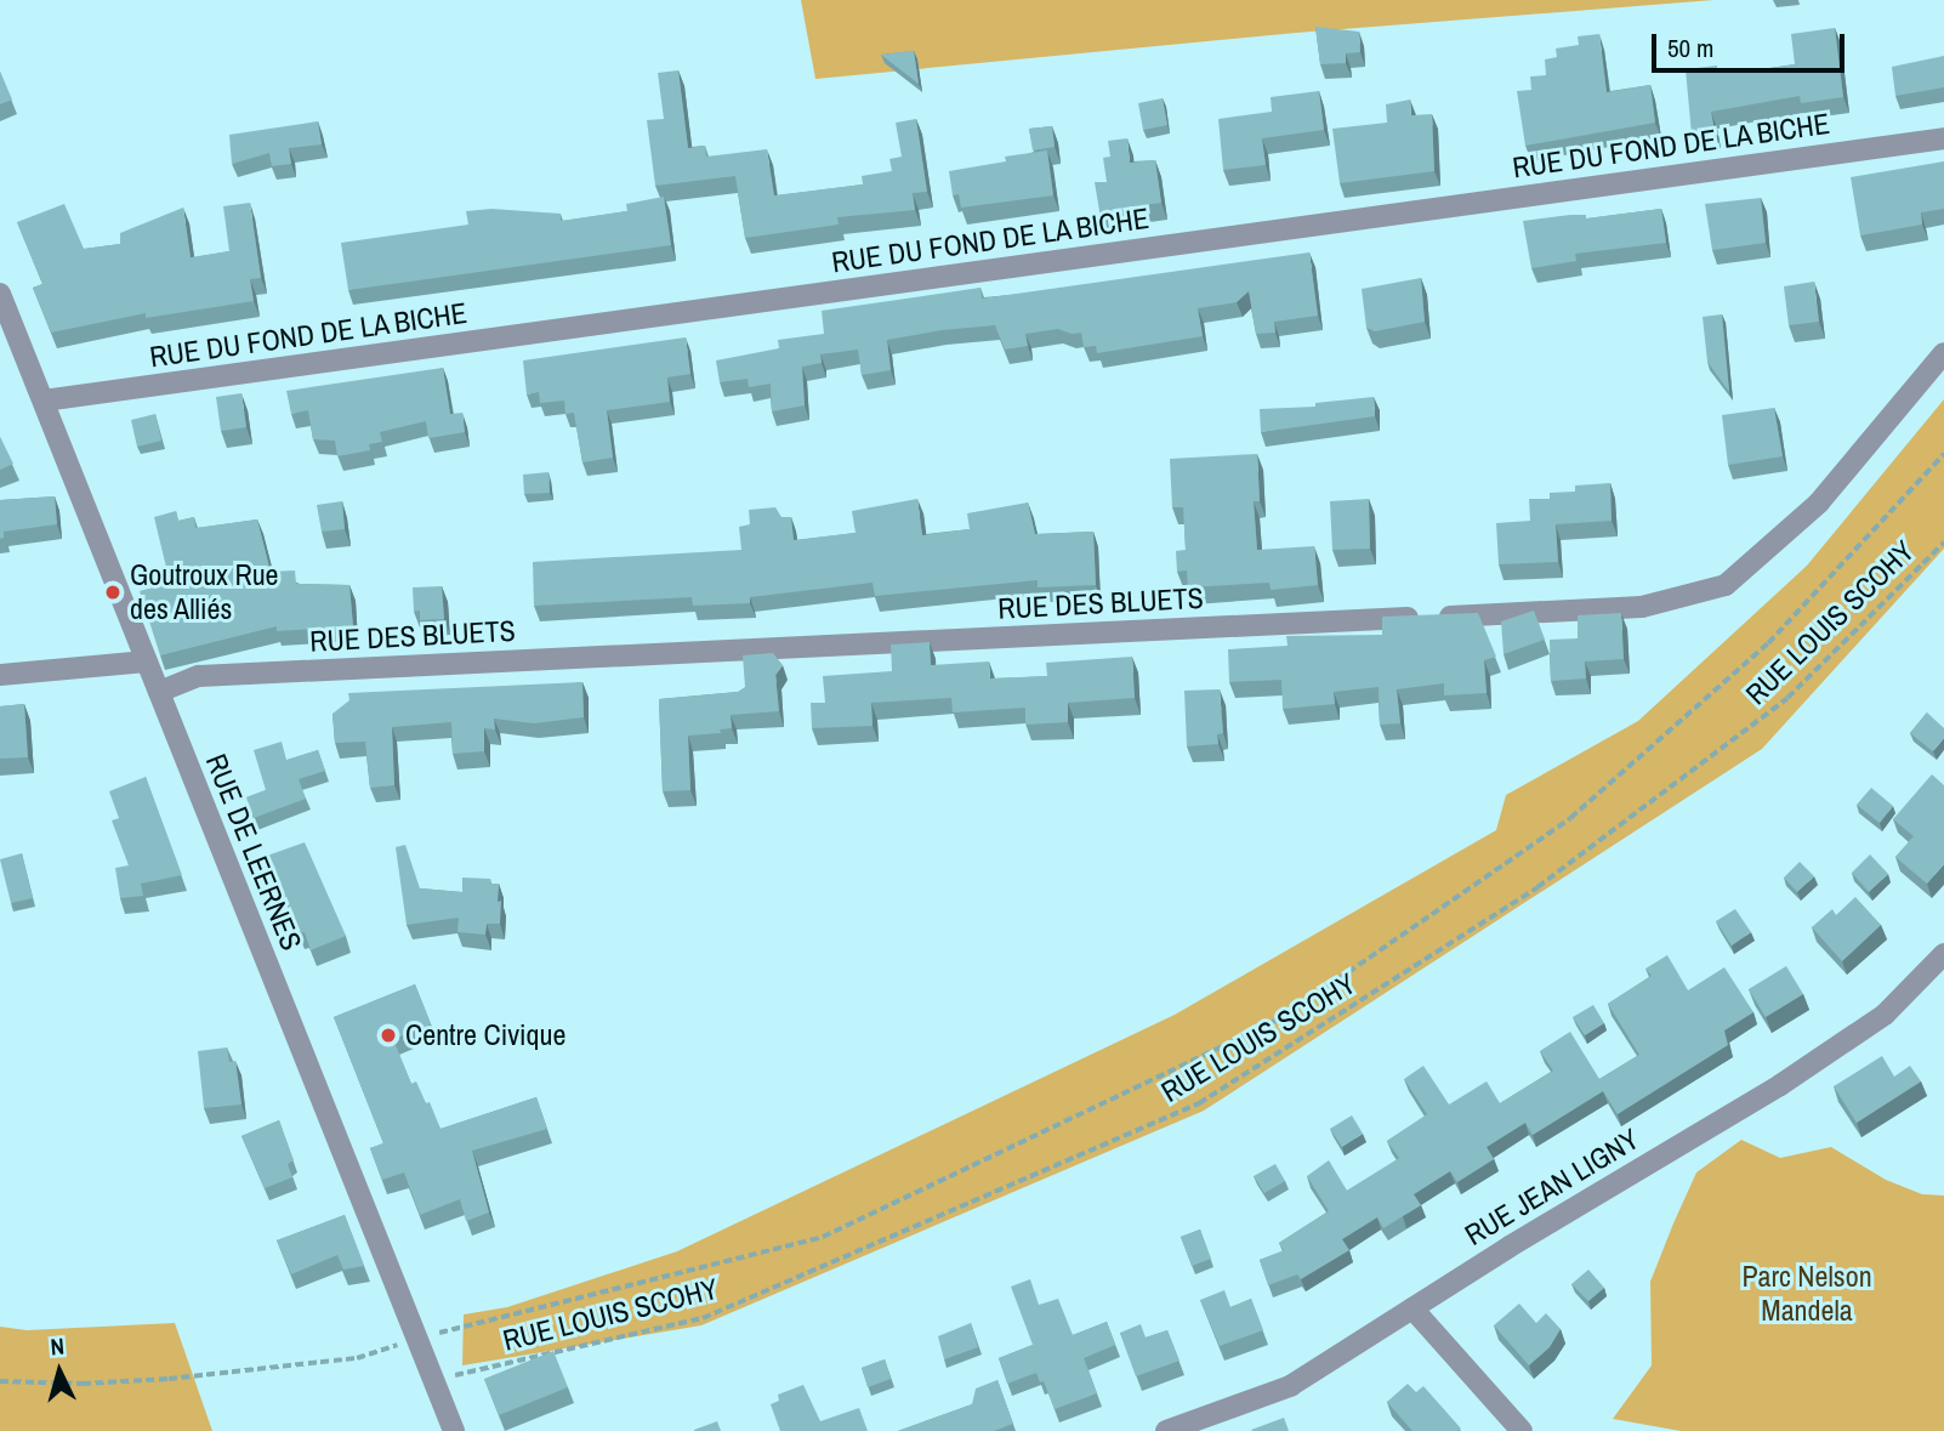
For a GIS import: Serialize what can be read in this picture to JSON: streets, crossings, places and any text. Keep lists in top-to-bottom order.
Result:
{
  "streets": {
    "street": [
      "RUE DU FOND DE LA BICHE",
      "RUE DES BLUETS",
      "RUE DE LEERNES",
      "RUE JEAN LIGNY"
    ],
    "path": ["RUE LOUIS SCOHY"]
  },
  "crossings": [
    ["RUE DU FOND DE LA BICHE", "RUE DE LEERNES"],
    ["RUE DES BLUETS", "RUE DE LEERNES"],
    ["RUE LOUIS SCOHY", "RUE DE LEERNES"]
  ],
  "parks": ["Parc Nelson Mandela"],
  "places": ["Goutroux Rue des Alliés", "Centre Civique"],
  "scale_bar": "50 m",
  "north": "top"
}
